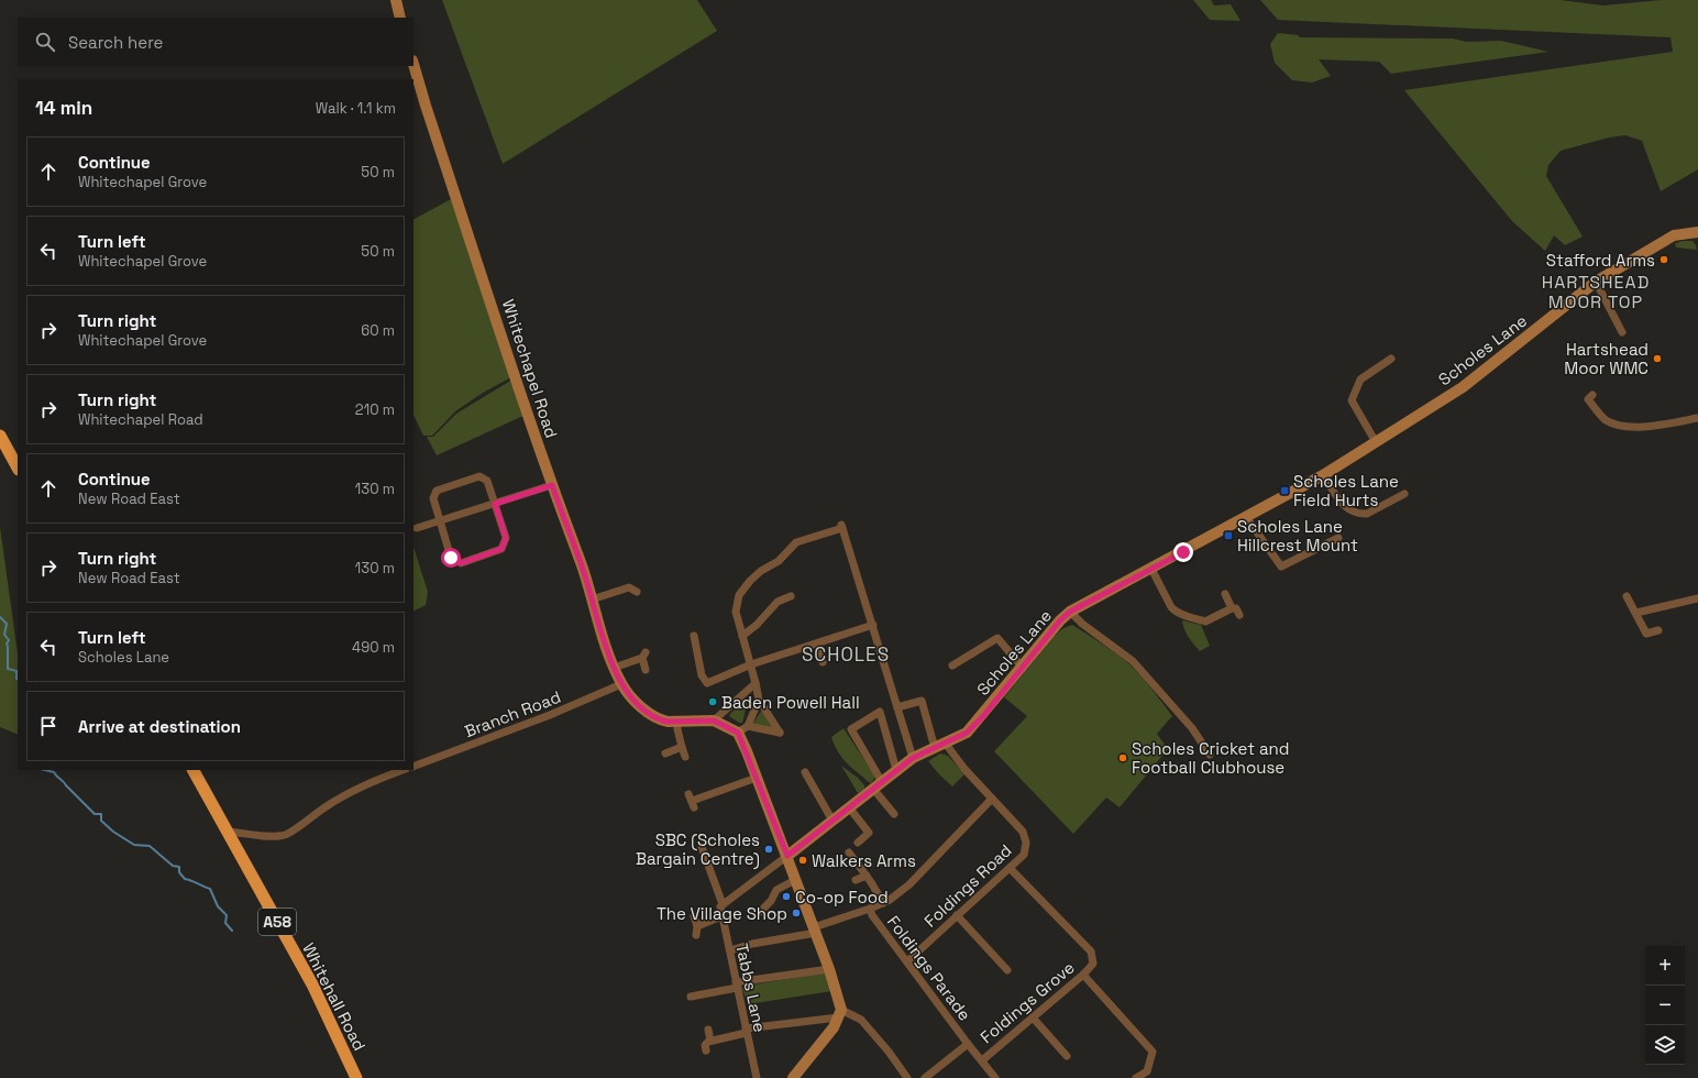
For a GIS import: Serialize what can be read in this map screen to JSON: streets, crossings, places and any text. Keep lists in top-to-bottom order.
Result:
{
  "streets": {
    "highway": ["A58", "Whitehall Road"],
    "main road": ["Scholes Lane", "Whitechapel Road"],
    "street": [
      "Branch Road",
      "Foldings Road",
      "Foldings Parade",
      "Tabbs Lane",
      "Foldings Grove"
    ]
  },
  "crossings": [
    ["Scholes Lane", "Foldings Road"],
    ["Whitechapel Road", "Branch Road"],
    ["Foldings Road", "Foldings Parade"],
    ["Foldings Road", "Foldings Grove"],
    ["Foldings Parade", "Foldings Grove"]
  ],
  "districts": ["HARTSHEAD MOOR TOP", "SCHOLES"],
  "places": {
    "other": [
      "Stafford Arms",
      "Hartshead Moor WMC",
      "Baden Powell Hall",
      "Scholes Cricket and Football Clubhouse",
      "SBC (Scholes Bargain Centre)",
      "Walkers Arms",
      "Co-op Food",
      "The Village Shop"
    ],
    "transit": ["Scholes Lane Field Hurts", "Scholes Lane Hillcrest Mount"]
  },
  "page": {
    "search": "Search here",
    "heading": ["14 min", "Walk · 1.1 km"],
    "list": [
      ["Continue", "Whitechapel Grove", "50 m"],
      ["Turn left", "Whitechapel Grove", "50 m"],
      ["Turn right", "Whitechapel Grove", "60 m"],
      ["Turn right", "Whitechapel Road", "210 m"],
      ["Continue", "New Road East", "130 m"],
      ["Turn right", "New Road East", "130 m"],
      ["Turn left", "Scholes Lane", "490 m"],
      "Arrive at destination"
    ],
    "map_buttons": ["+", "−"]
  }
}
